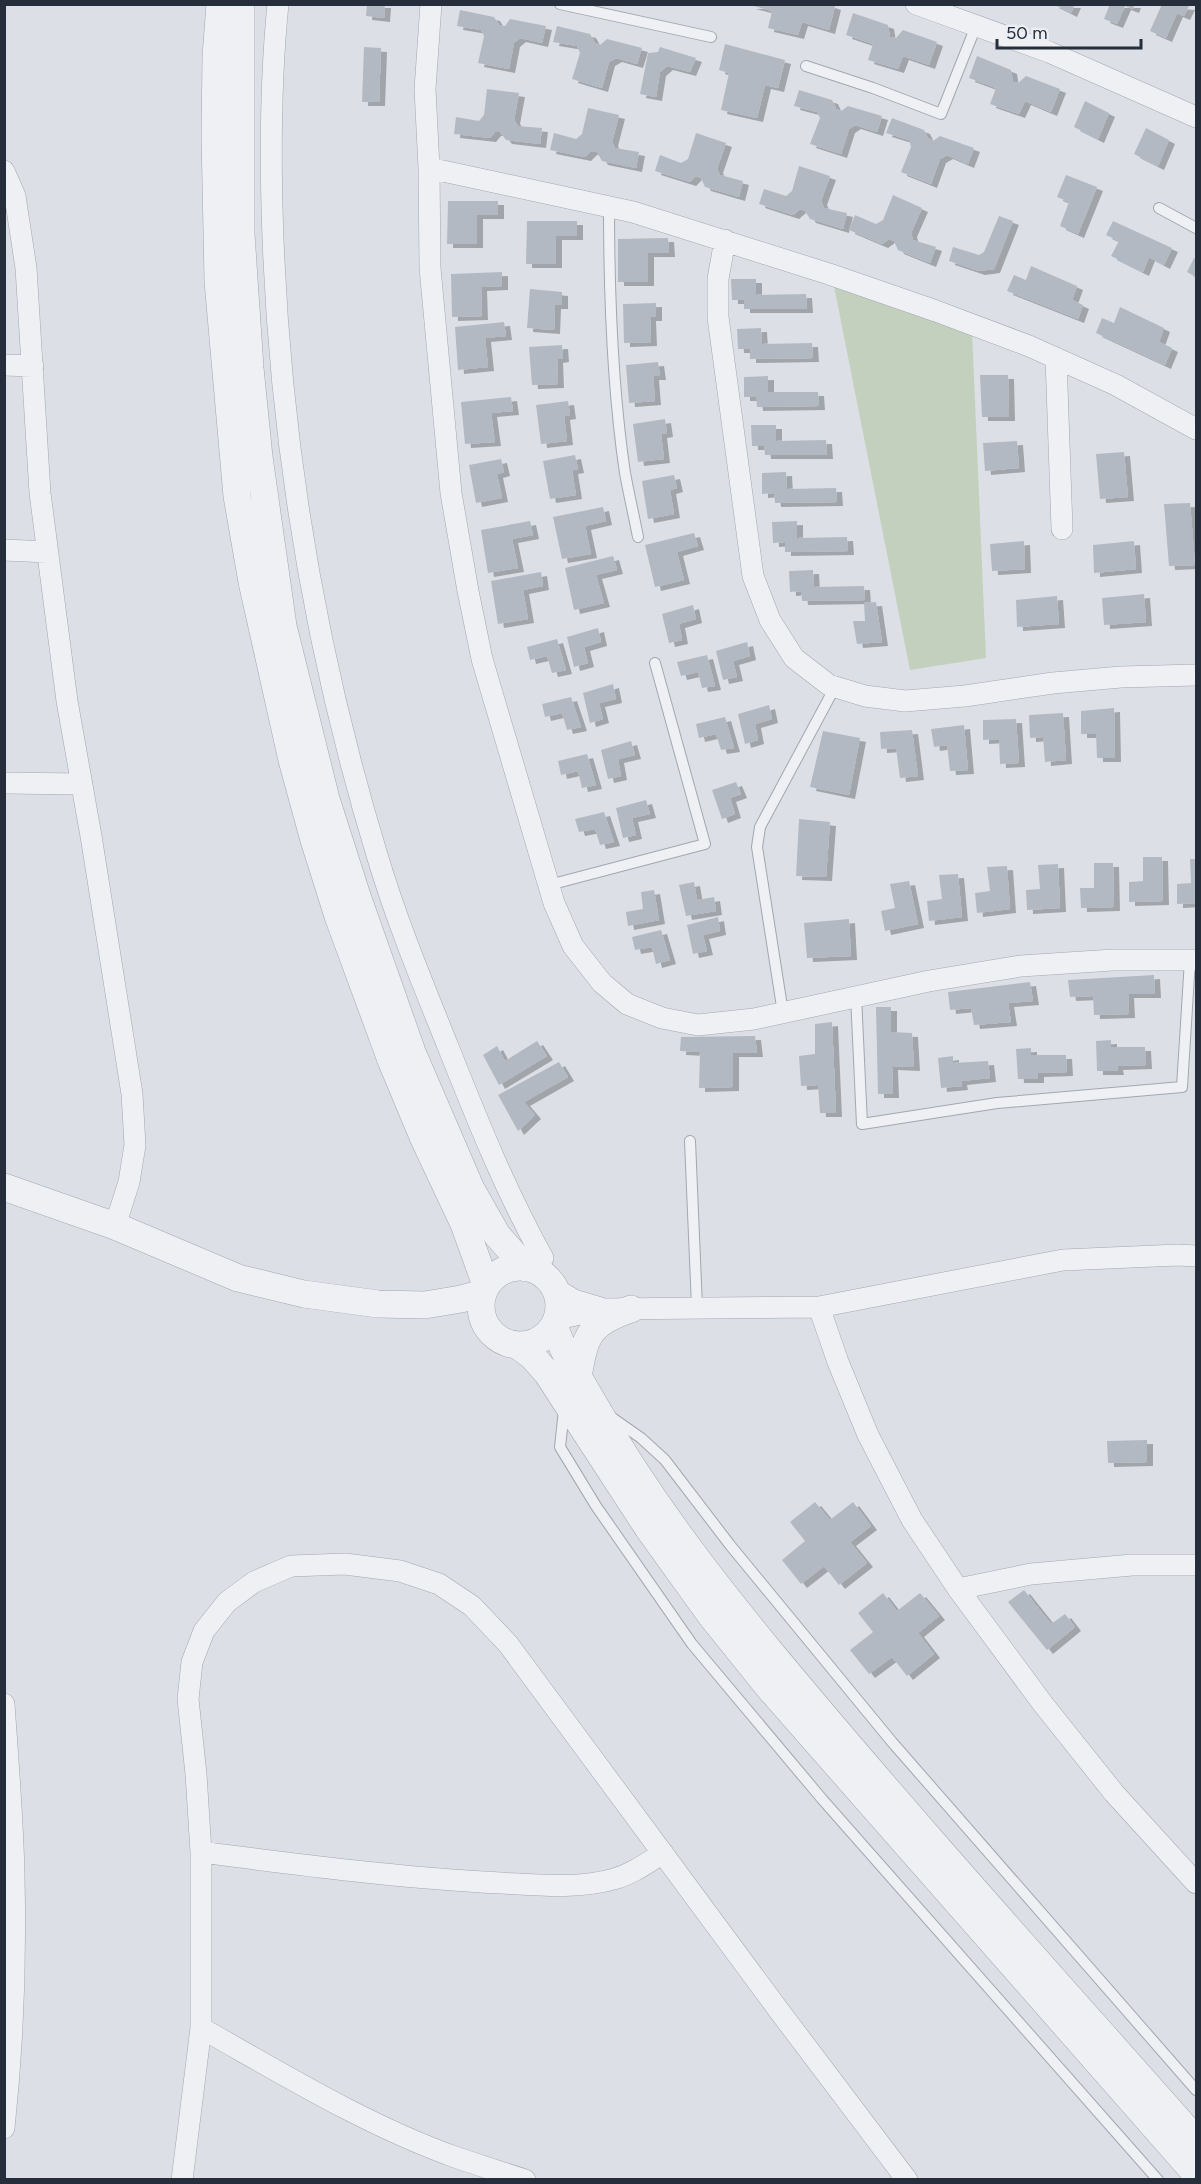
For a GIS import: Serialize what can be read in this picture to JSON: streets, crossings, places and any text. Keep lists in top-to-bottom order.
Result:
{
  "scale_bar": "50 m"
}
